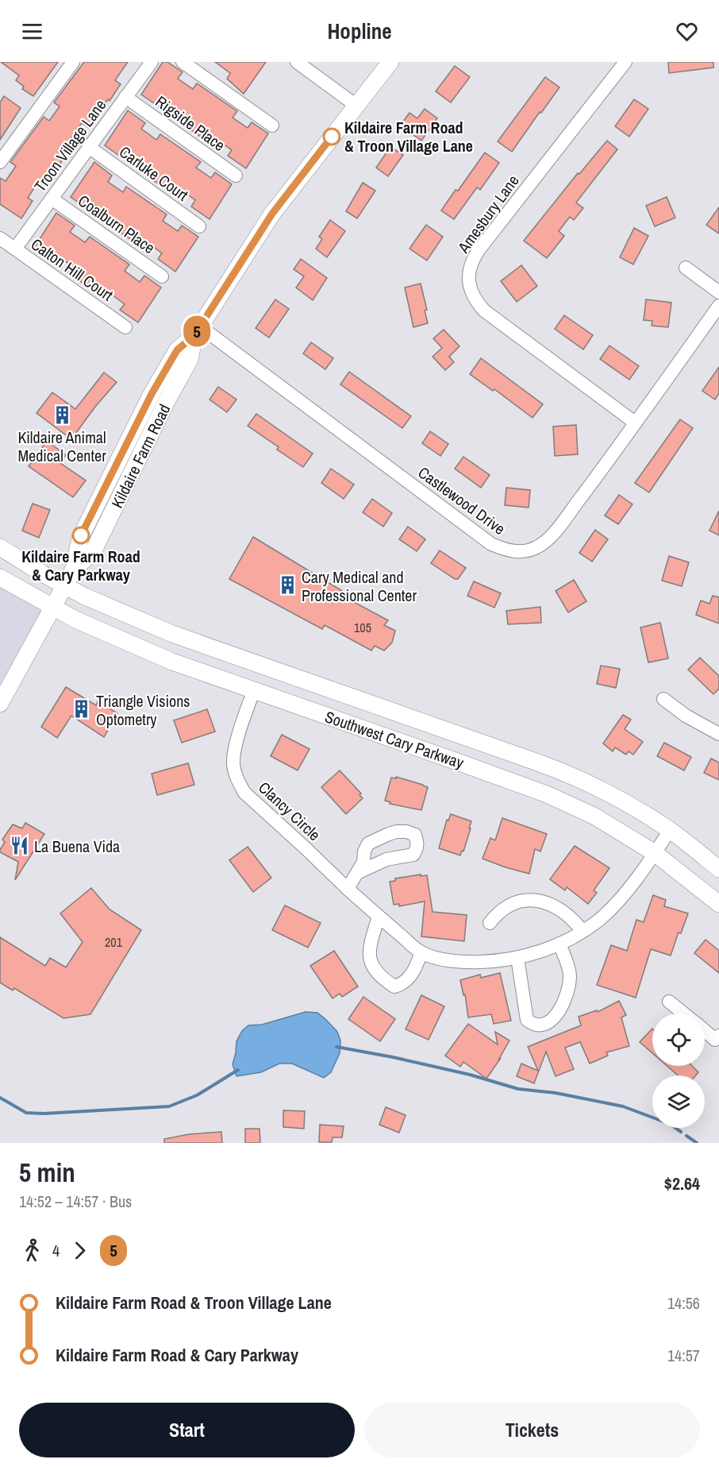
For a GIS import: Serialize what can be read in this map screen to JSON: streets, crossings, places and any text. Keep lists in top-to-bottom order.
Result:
{
  "streets": {
    "main road": ["Kildaire Farm Road", "Southwest Cary Parkway"],
    "street": [
      "Rigside Place",
      "Troon Village Lane",
      "Carluke Court",
      "Amesbury Lane",
      "Coalburn Place",
      "Calton Hill Court",
      "Castlewood Drive",
      "Clancy Circle"
    ]
  },
  "crossings": [
    ["Rigside Place", "Troon Village Lane"],
    ["Troon Village Lane", "Carluke Court"],
    ["Troon Village Lane", "Coalburn Place"],
    ["Troon Village Lane", "Calton Hill Court"],
    ["Amesbury Lane", "Castlewood Drive"],
    ["Kildaire Farm Road", "Castlewood Drive"],
    ["Kildaire Farm Road", "Southwest Cary Parkway"],
    ["Southwest Cary Parkway", "Clancy Circle"]
  ],
  "places": {
    "other": ["Kildaire Farm Road & Troon Village Lane", "Kildaire Farm Road & Cary Parkway"],
    "building": ["Kildaire Animal Medical Center", "Cary Medical and Professional Center", "Triangle Visions Optometry"],
    "restaurant": ["La Buena Vida"]
  },
  "lines": ["bus line 5"],
  "house_numbers": ["105", "201"],
  "page": {
    "header": "Hopline",
    "on_map": "5",
    "heading": ["5 min", "14:52 – 14:57 · Bus", "$2.64"],
    "legs": ["4", "5"],
    "list": [
      {
        "name": "Kildaire Farm Road & Troon Village Lane",
        "value": "14:56"
      },
      {
        "name": "Kildaire Farm Road & Cary Parkway",
        "value": "14:57"
      }
    ],
    "buttons": ["Start", "Tickets"]
  }
}
